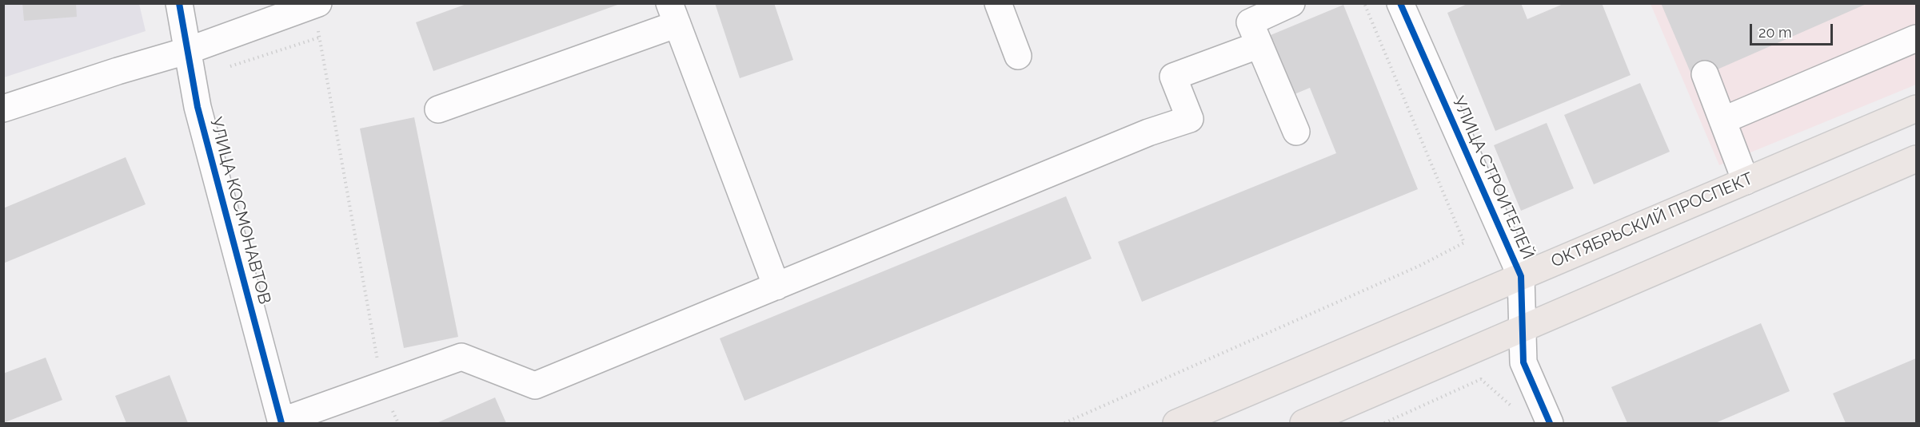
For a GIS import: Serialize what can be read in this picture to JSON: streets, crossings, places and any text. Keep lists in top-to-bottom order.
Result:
{
  "streets": {
    "main road": ["ОКТЯБРЬСКИЙ ПРОСПЕКТ"],
    "street": ["УЛИЦА СТРОИТЕЛЕЙ", "УЛИЦА КОСМОНАВТОВ"]
  },
  "crossings": [
    ["УЛИЦА СТРОИТЕЛЕЙ", "ОКТЯБРЬСКИЙ ПРОСПЕКТ"]
  ],
  "scale_bar": "20 m"
}
